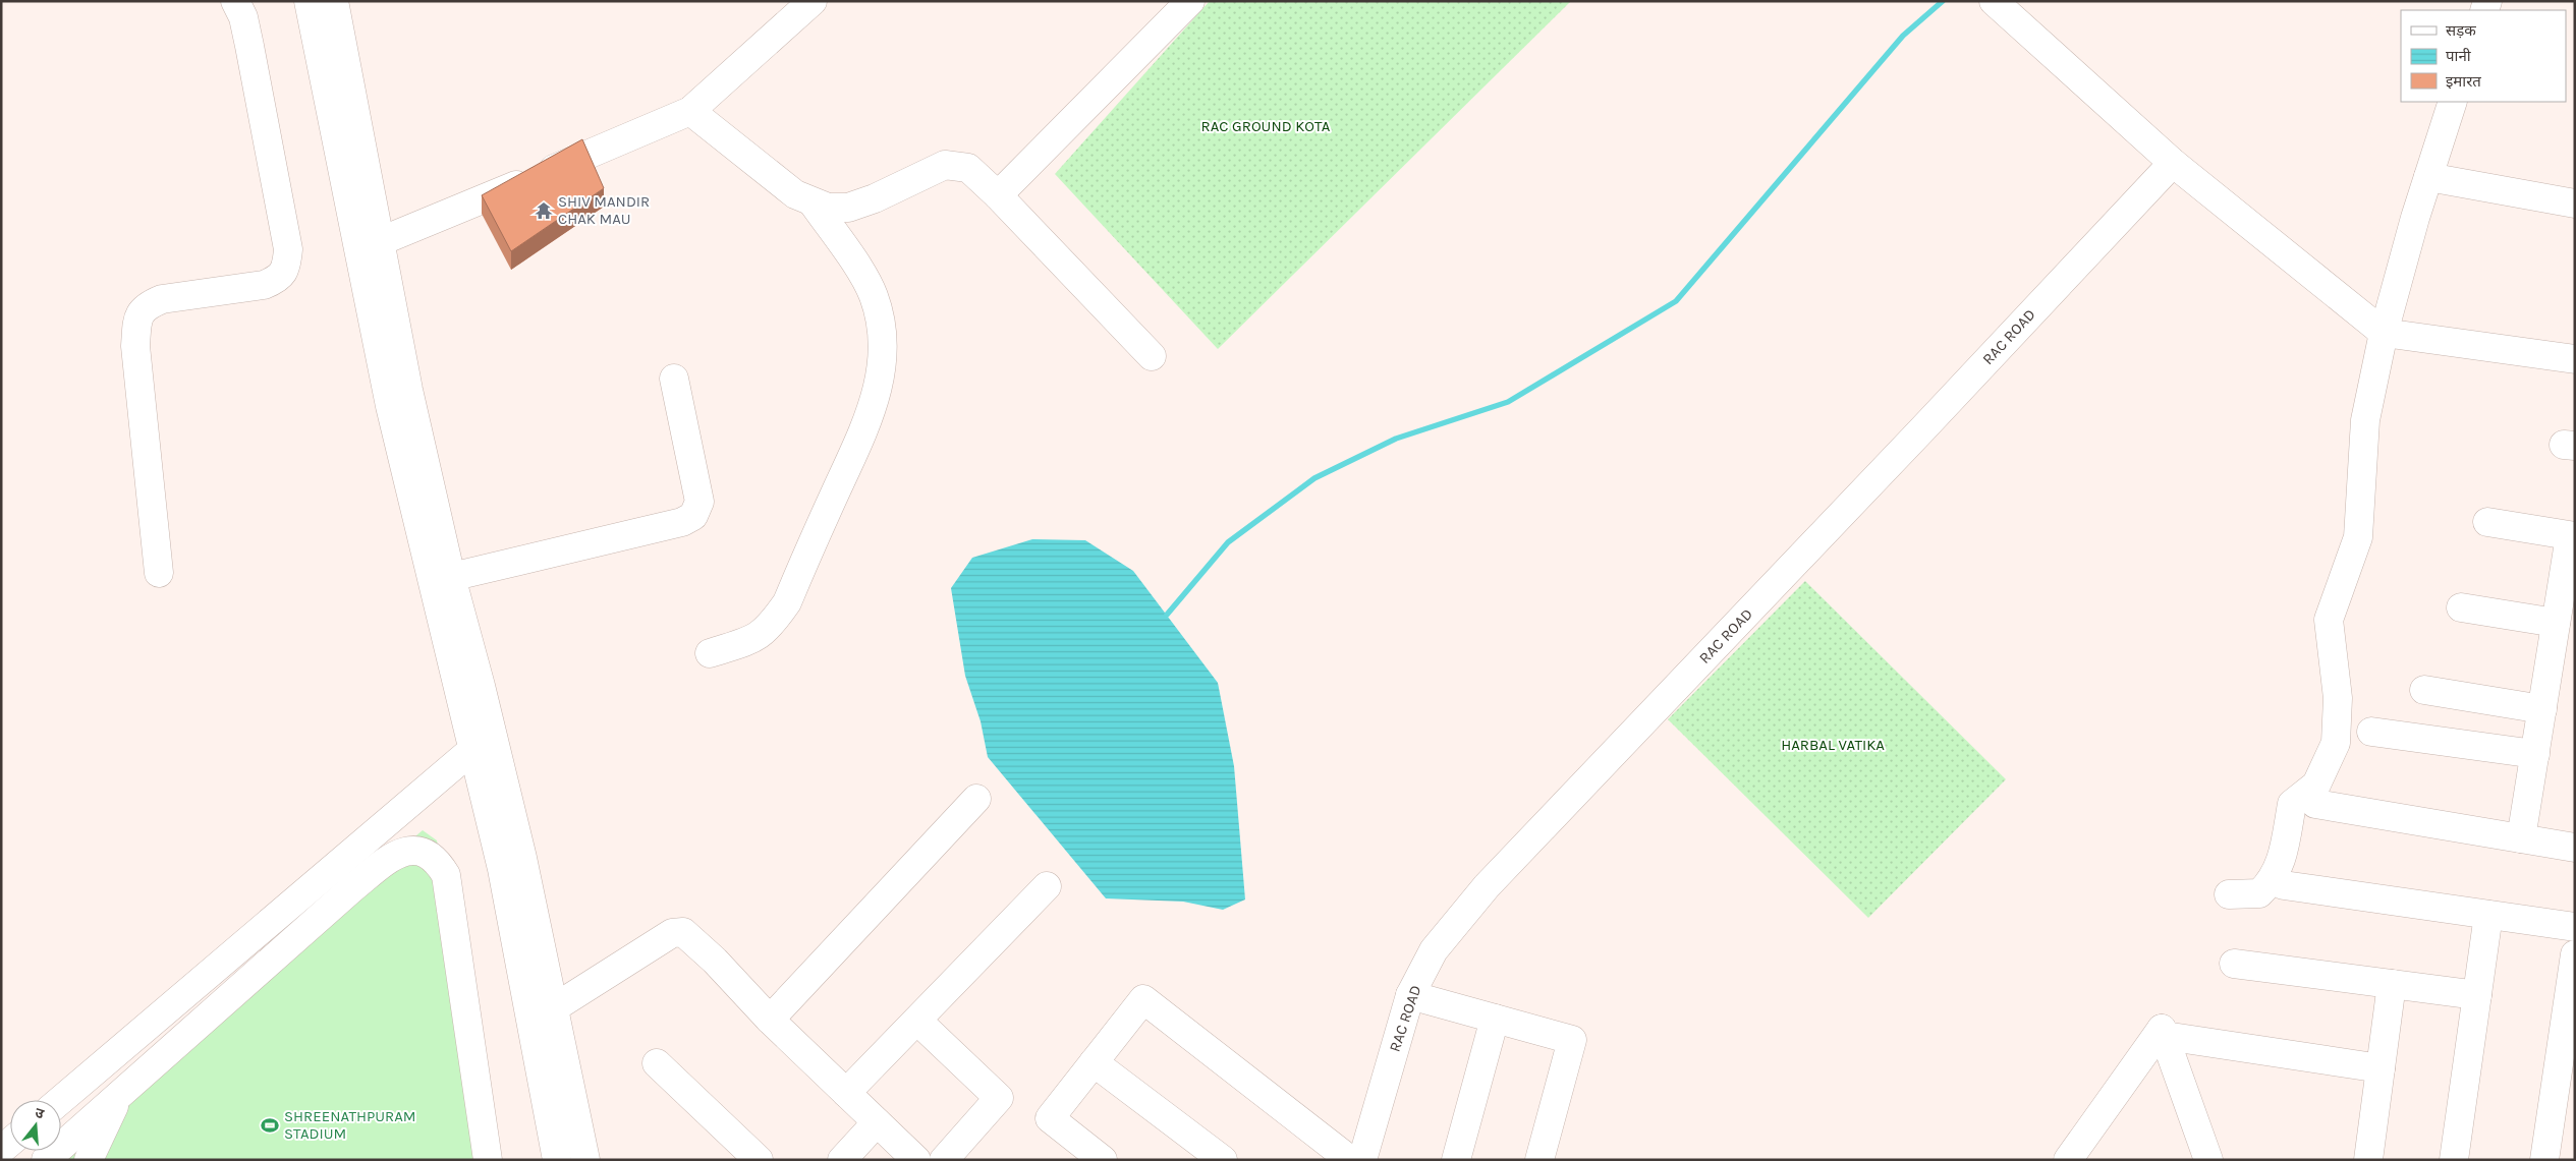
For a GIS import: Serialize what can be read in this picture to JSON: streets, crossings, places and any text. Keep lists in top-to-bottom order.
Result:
{
  "streets": {
    "street": ["RAC ROAD"]
  },
  "parks": ["RAC GROUND KOTA", "HARBAL VATIKA"],
  "places": {
    "temple": ["SHIV MANDIR CHAK MAU"],
    "sports": ["SHREENATHPURAM STADIUM"]
  },
  "legend": ["सड़क", "पानी", "इमारत"],
  "north": "top"
}
